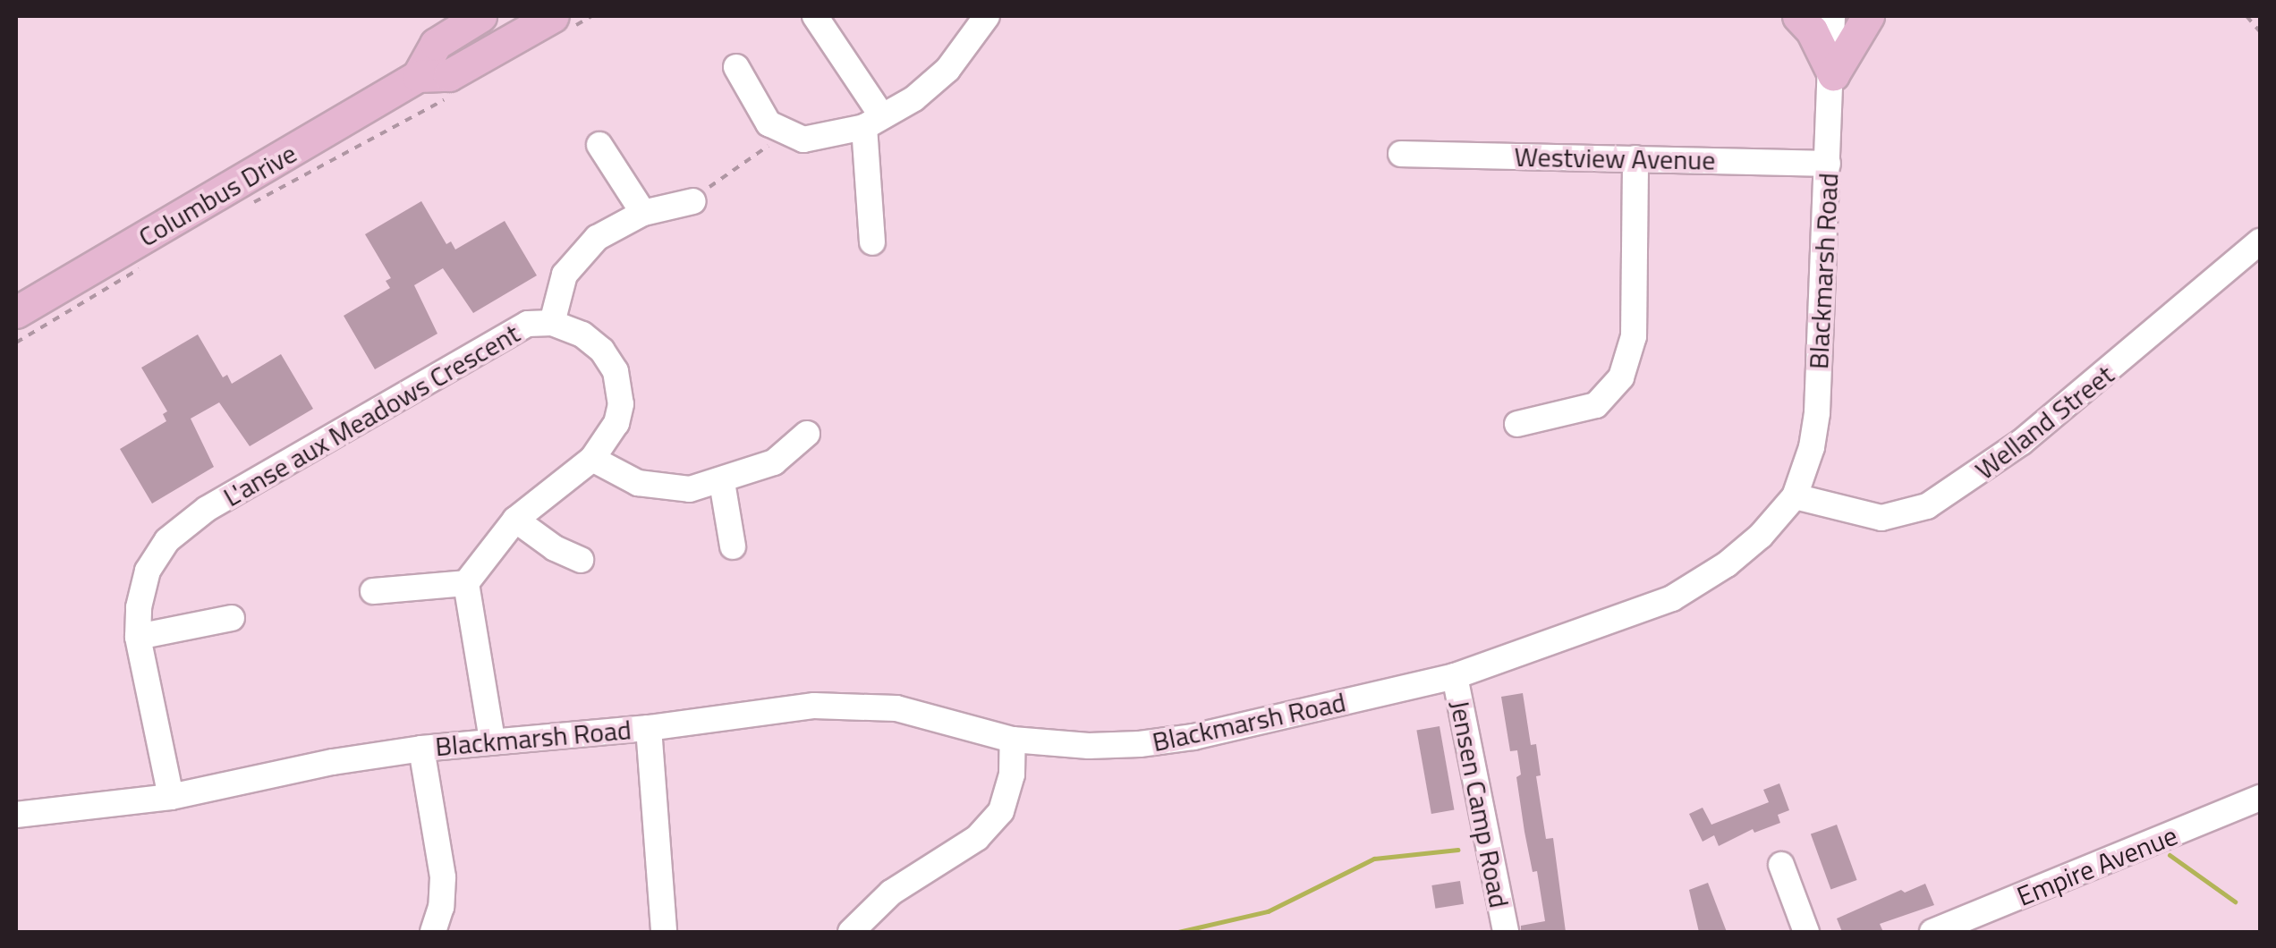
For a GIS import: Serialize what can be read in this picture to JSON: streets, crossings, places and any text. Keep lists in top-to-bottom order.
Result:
{
  "streets": {
    "main road": ["Columbus Drive"],
    "street": [
      "Westview Avenue",
      "Blackmarsh Road",
      "L'anse aux Meadows Crescent",
      "Welland Street",
      "Jensen Camp Road",
      "Empire Avenue"
    ]
  },
  "crossings": [
    ["Westview Avenue", "Blackmarsh Road"],
    ["Blackmarsh Road", "L'anse aux Meadows Crescent"],
    ["Blackmarsh Road", "Welland Street"],
    ["Blackmarsh Road", "Jensen Camp Road"]
  ]
}
